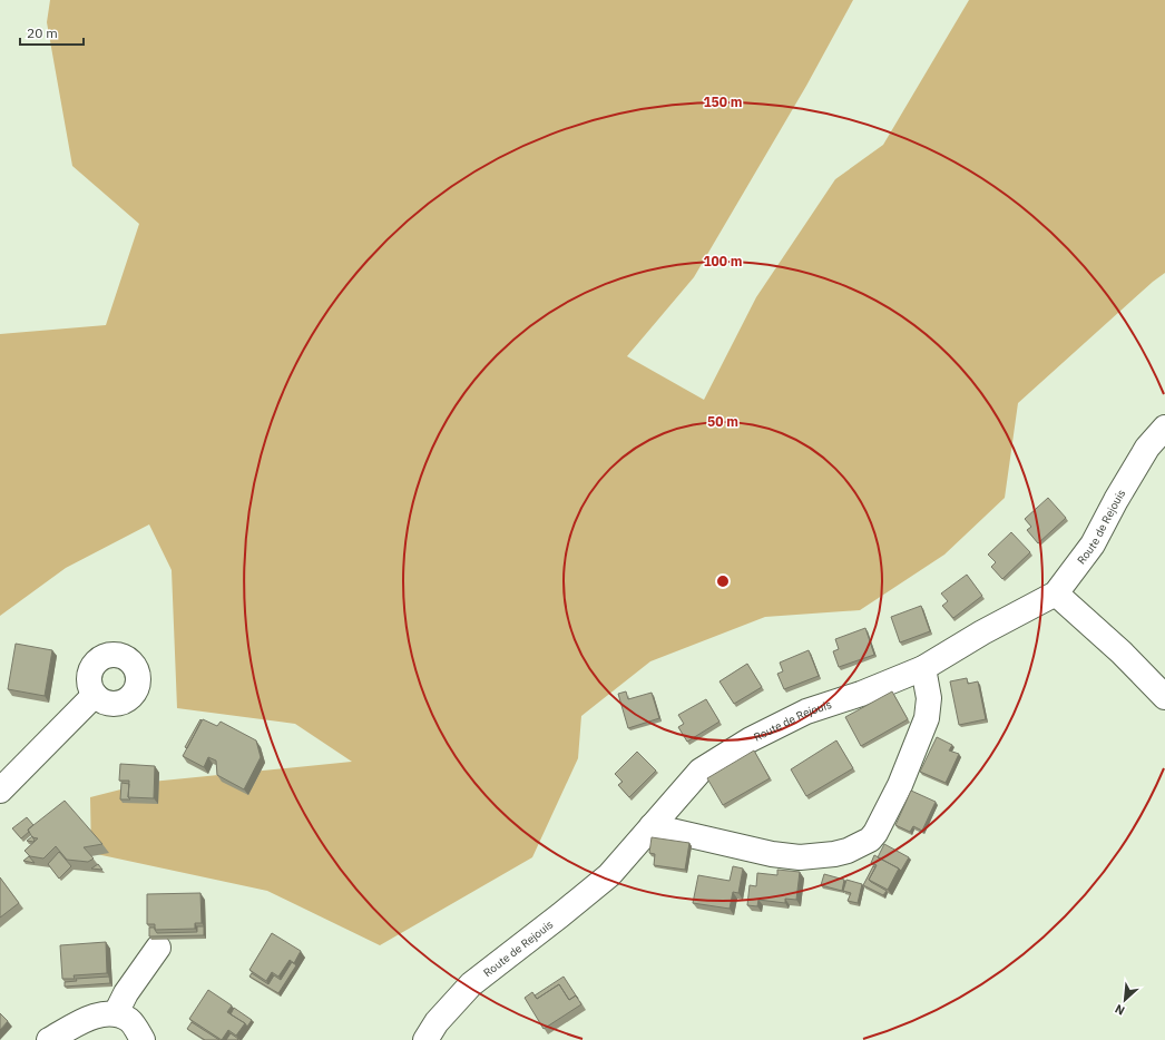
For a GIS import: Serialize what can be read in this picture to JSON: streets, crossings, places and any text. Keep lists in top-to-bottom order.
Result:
{
  "streets": {
    "street": ["Route de Rejouis"]
  },
  "scale_bar": "20 m",
  "north": "bottom left",
  "rings": ["150 m", "100 m", "50 m"]
}
